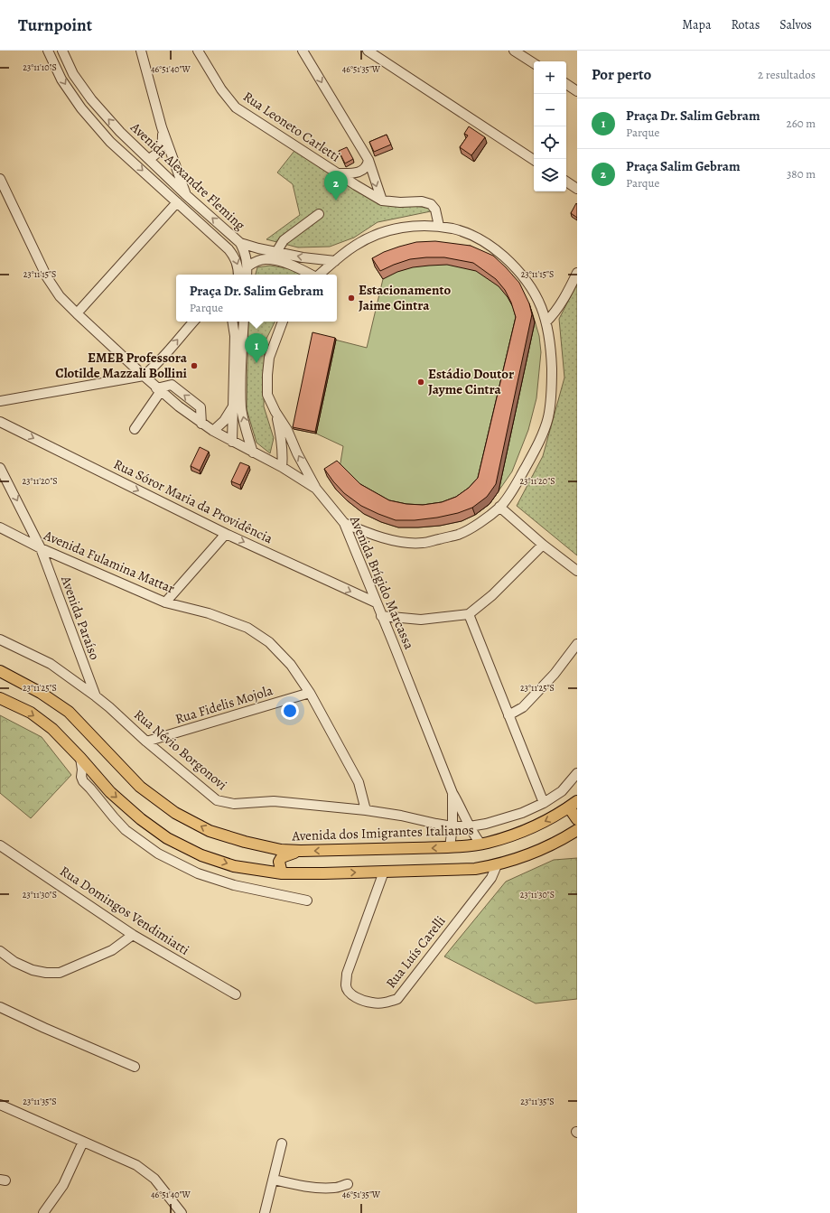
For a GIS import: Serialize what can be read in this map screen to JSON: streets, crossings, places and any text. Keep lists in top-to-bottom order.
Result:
{
  "streets": {
    "main road": ["Avenida dos Imigrantes Italianos"],
    "street": [
      "Rua Leoneto Carletti",
      "Avenida Alexandre Fleming",
      "Rua Sóror Maria da Providência",
      "Avenida Fulamina Mattar",
      "Avenida Brígido Marcassa",
      "Avenida Paraíso",
      "Rua Fidelis Mojola",
      "Rua Névio Borgonovi",
      "Rua Domingos Vendimiatti",
      "Rua Luís Carelli"
    ]
  },
  "crossings": [
    ["Rua Sóror Maria da Providência", "Avenida Brígido Marcassa"],
    ["Avenida Fulamina Mattar", "Avenida Paraíso"],
    ["Avenida Fulamina Mattar", "Rua Fidelis Mojola"],
    ["Avenida Fulamina Mattar", "Rua Névio Borgonovi"],
    ["Avenida Brígido Marcassa", "Rua Névio Borgonovi"],
    ["Avenida Brígido Marcassa", "Avenida dos Imigrantes Italianos"],
    ["Avenida Paraíso", "Rua Névio Borgonovi"],
    ["Rua Fidelis Mojola", "Rua Névio Borgonovi"]
  ],
  "one_way": ["Rua Sóror Maria da Providência", "Avenida Paraíso"],
  "places": ["Estacionamento Jaime Cintra", "EMEB Professora Clotilde Mazzali Bollini", "Estádio Doutor Jayme Cintra"],
  "page": {
    "header": "Turnpoint",
    "nav": ["Mapa", "Rotas", "Salvos"],
    "heading": ["Por perto", "2 resultados"],
    "map_buttons": ["+", "−"],
    "list": [
      {
        "mark": "1",
        "name": "Praça Dr. Salim Gebram",
        "note": "Parque",
        "value": "260 m"
      },
      {
        "mark": "2",
        "name": "Praça Salim Gebram",
        "note": "Parque",
        "value": "380 m"
      }
    ],
    "pins": ["2", "1"],
    "popup": ["Praça Dr. Salim Gebram", "Parque"]
  },
  "coordinates": [
    "23°11'10\"S",
    "46°51'40\"W",
    "46°51'35\"W",
    "23°11'15\"S",
    "23°11'20\"S",
    "23°11'25\"S",
    "23°11'30\"S",
    "23°11'35\"S"
  ]
}
